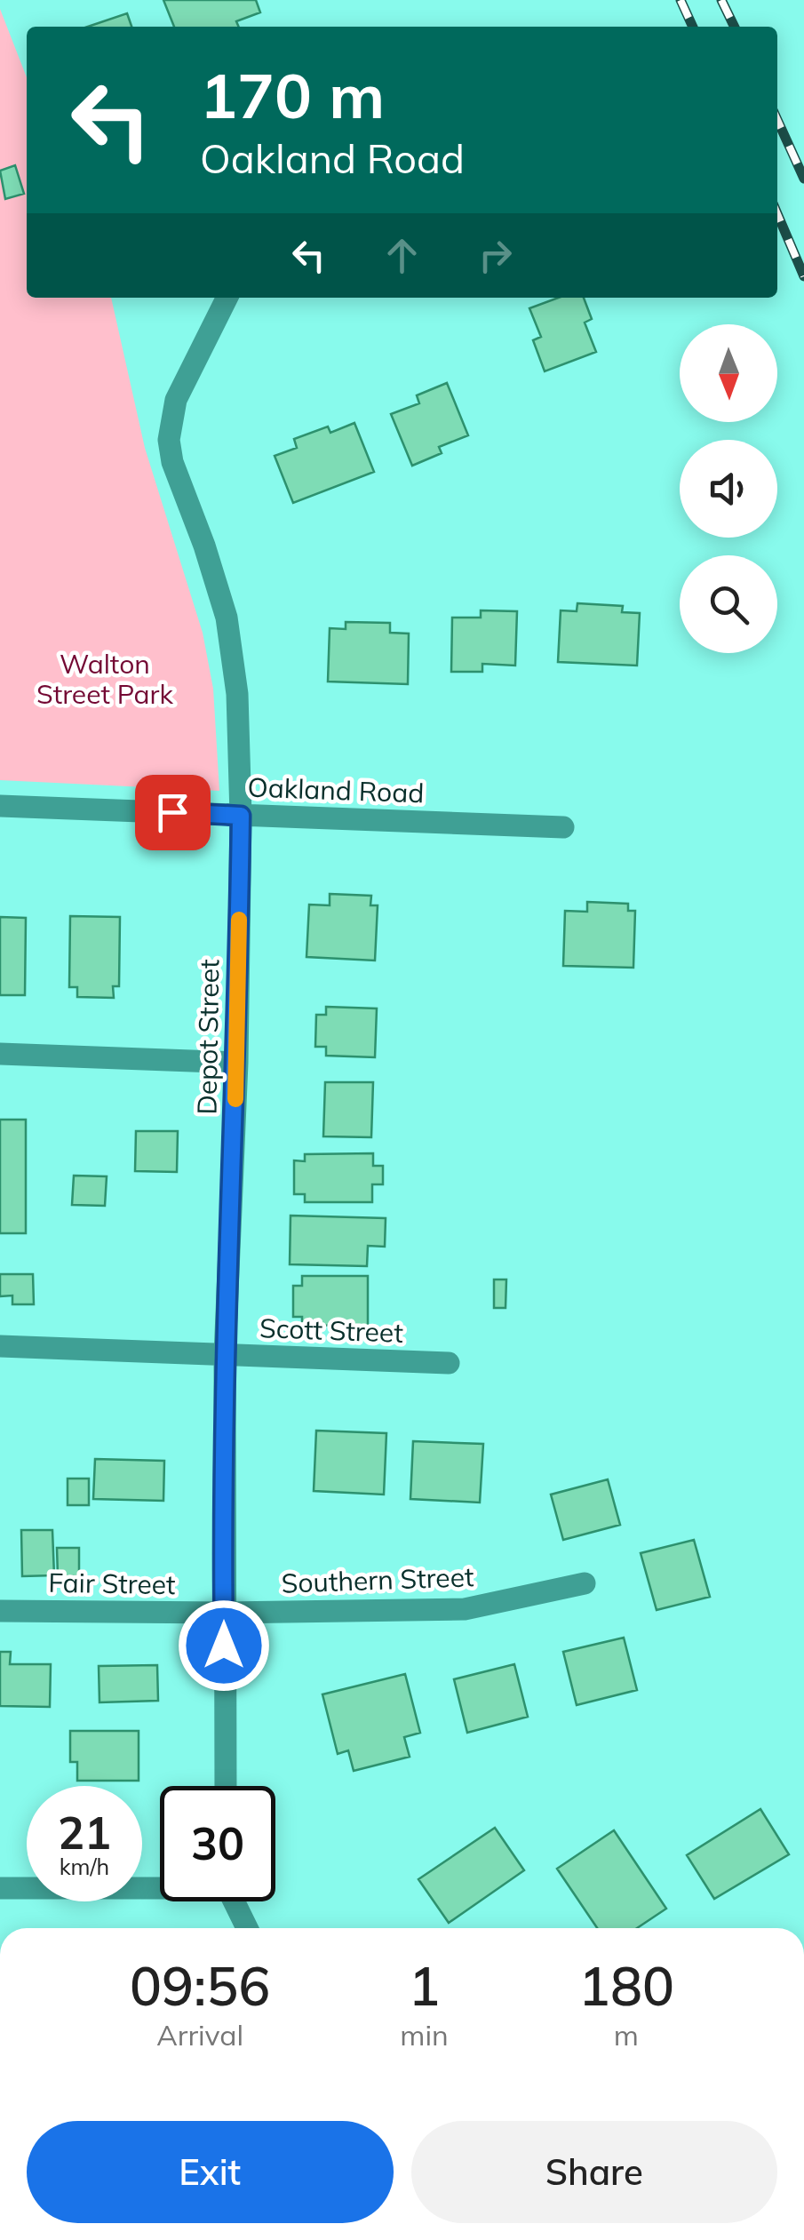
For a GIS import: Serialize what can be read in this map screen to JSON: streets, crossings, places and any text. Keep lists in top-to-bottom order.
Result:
{
  "streets": {
    "street": [
      "Oakland Road",
      "Depot Street",
      "Scott Street",
      "Southern Street",
      "Fair Street"
    ]
  },
  "crossings": [
    ["Oakland Road", "Depot Street"],
    ["Depot Street", "Scott Street"],
    ["Depot Street", "Southern Street"],
    ["Depot Street", "Fair Street"],
    ["Southern Street", "Fair Street"]
  ],
  "parks": ["Walton Street Park"],
  "north": "bottom",
  "page": {
    "turn": ["170 m", "Oakland Road"],
    "speed": "21 km/h",
    "limit": "30",
    "eta": [
      "09:56",
      "Arrival",
      "1",
      "min",
      "180",
      "m"
    ],
    "buttons": ["Exit", "Share"]
  }
}
